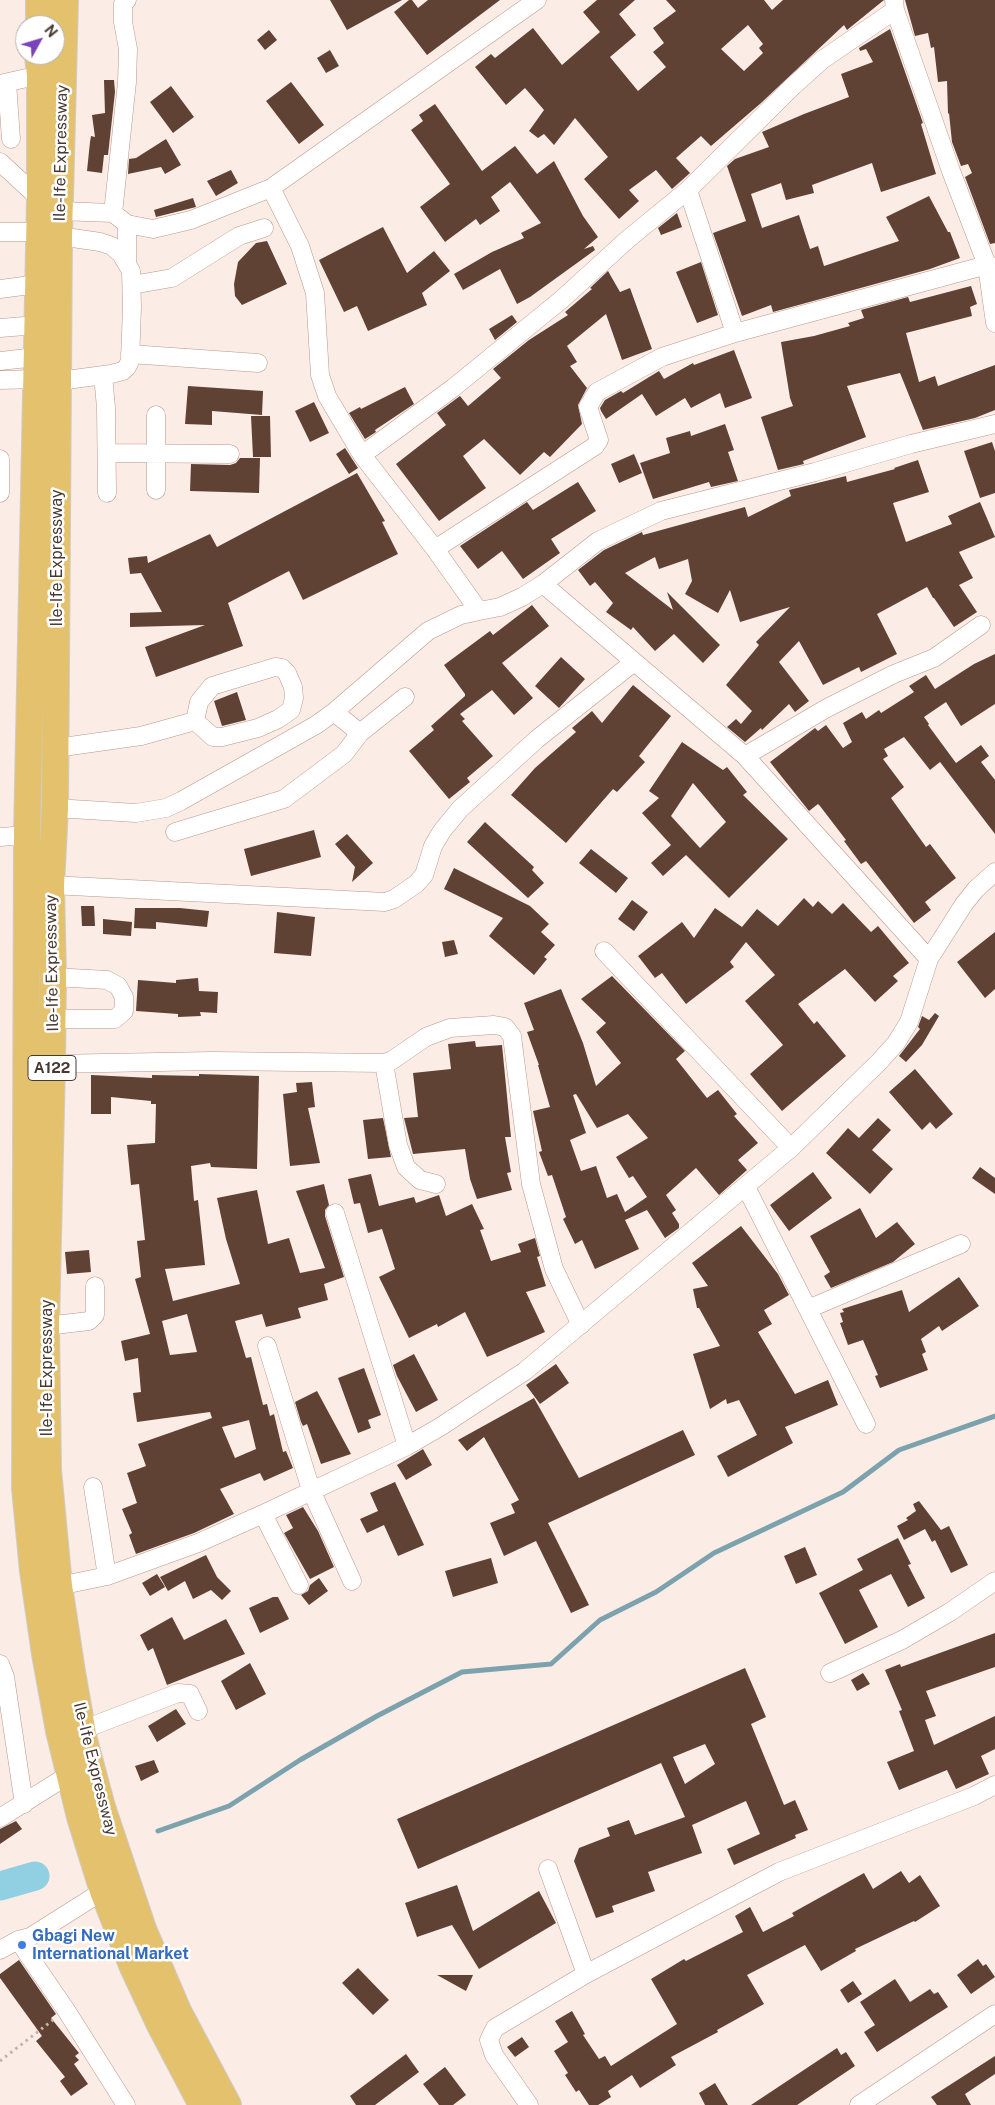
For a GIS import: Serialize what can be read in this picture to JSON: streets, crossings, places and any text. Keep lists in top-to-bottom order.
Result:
{
  "streets": {
    "highway": ["Ile-Ife Expressway", "A122"]
  },
  "places": ["Gbagi New International Market"],
  "north": "top right"
}
